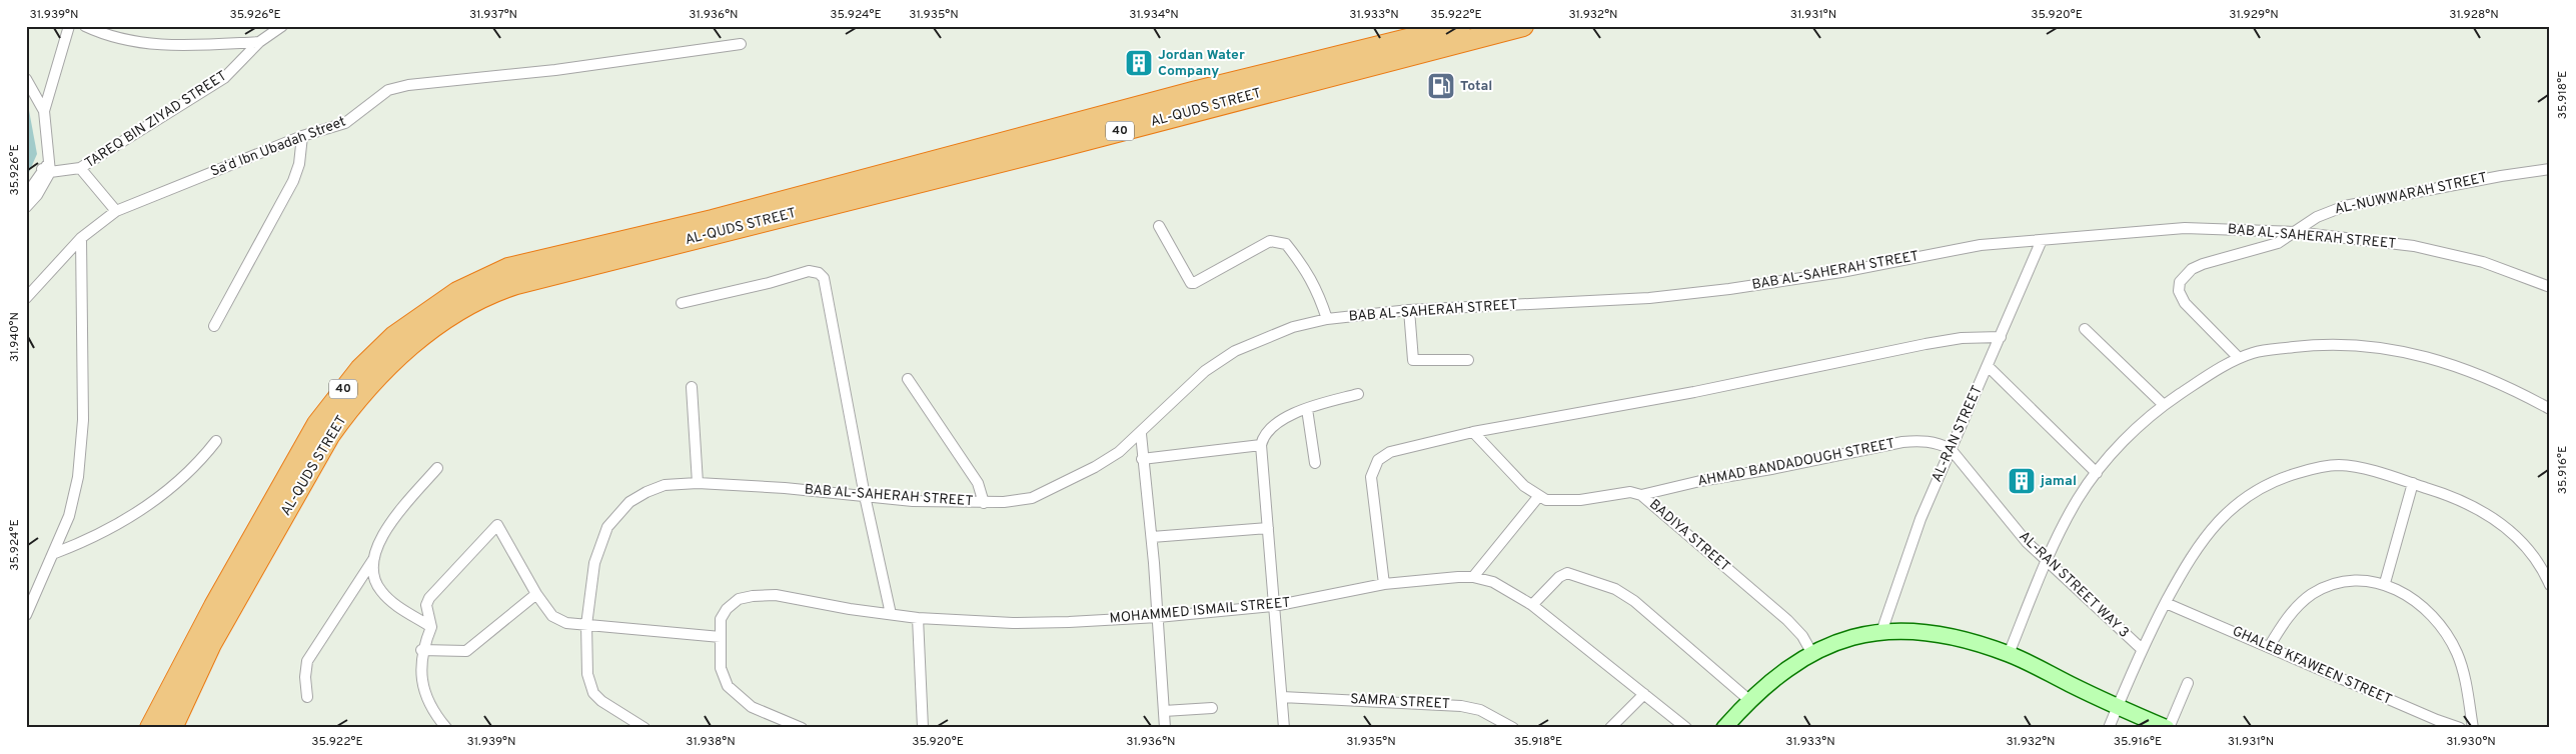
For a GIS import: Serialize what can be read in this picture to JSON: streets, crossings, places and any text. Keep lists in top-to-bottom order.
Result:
{
  "streets": {
    "highway": ["AL-QUDS STREET", "40"],
    "street": [
      "TAREQ BIN ZIYAD STREET",
      "Saʻd Ibn Ubadah Street",
      "AL-NUWWARAH STREET",
      "BAB AL-SAHERAH STREET",
      "AL-RAN STREET",
      "AHMAD BANDADOUGH STREET",
      "BADIYA STREET",
      "AL-RAN STREET WAY 3",
      "MOHAMMED ISMAIL STREET",
      "GHALEB KFAWEEN STREET",
      "SAMRA STREET"
    ]
  },
  "crossings": [
    ["AL-NUWWARAH STREET", "BAB AL-SAHERAH STREET"],
    ["BAB AL-SAHERAH STREET", "AL-RAN STREET"],
    ["AL-RAN STREET", "AHMAD BANDADOUGH STREET"],
    ["AL-RAN STREET", "AL-RAN STREET WAY 3"],
    ["AHMAD BANDADOUGH STREET", "BADIYA STREET"],
    ["AHMAD BANDADOUGH STREET", "AL-RAN STREET WAY 3"]
  ],
  "places": {
    "building": ["Jordan Water Company", "jamal"],
    "fuel station": ["Total"]
  },
  "coordinates": [
    "31.939°N",
    "35.926°E",
    "31.937°N",
    "31.936°N",
    "35.924°E",
    "31.935°N",
    "31.934°N",
    "31.933°N",
    "35.922°E",
    "31.932°N",
    "31.931°N",
    "35.920°E",
    "31.929°N",
    "31.928°N",
    "35.918°E",
    "31.940°N",
    "35.916°E",
    "31.938°N",
    "31.930°N"
  ]
}
